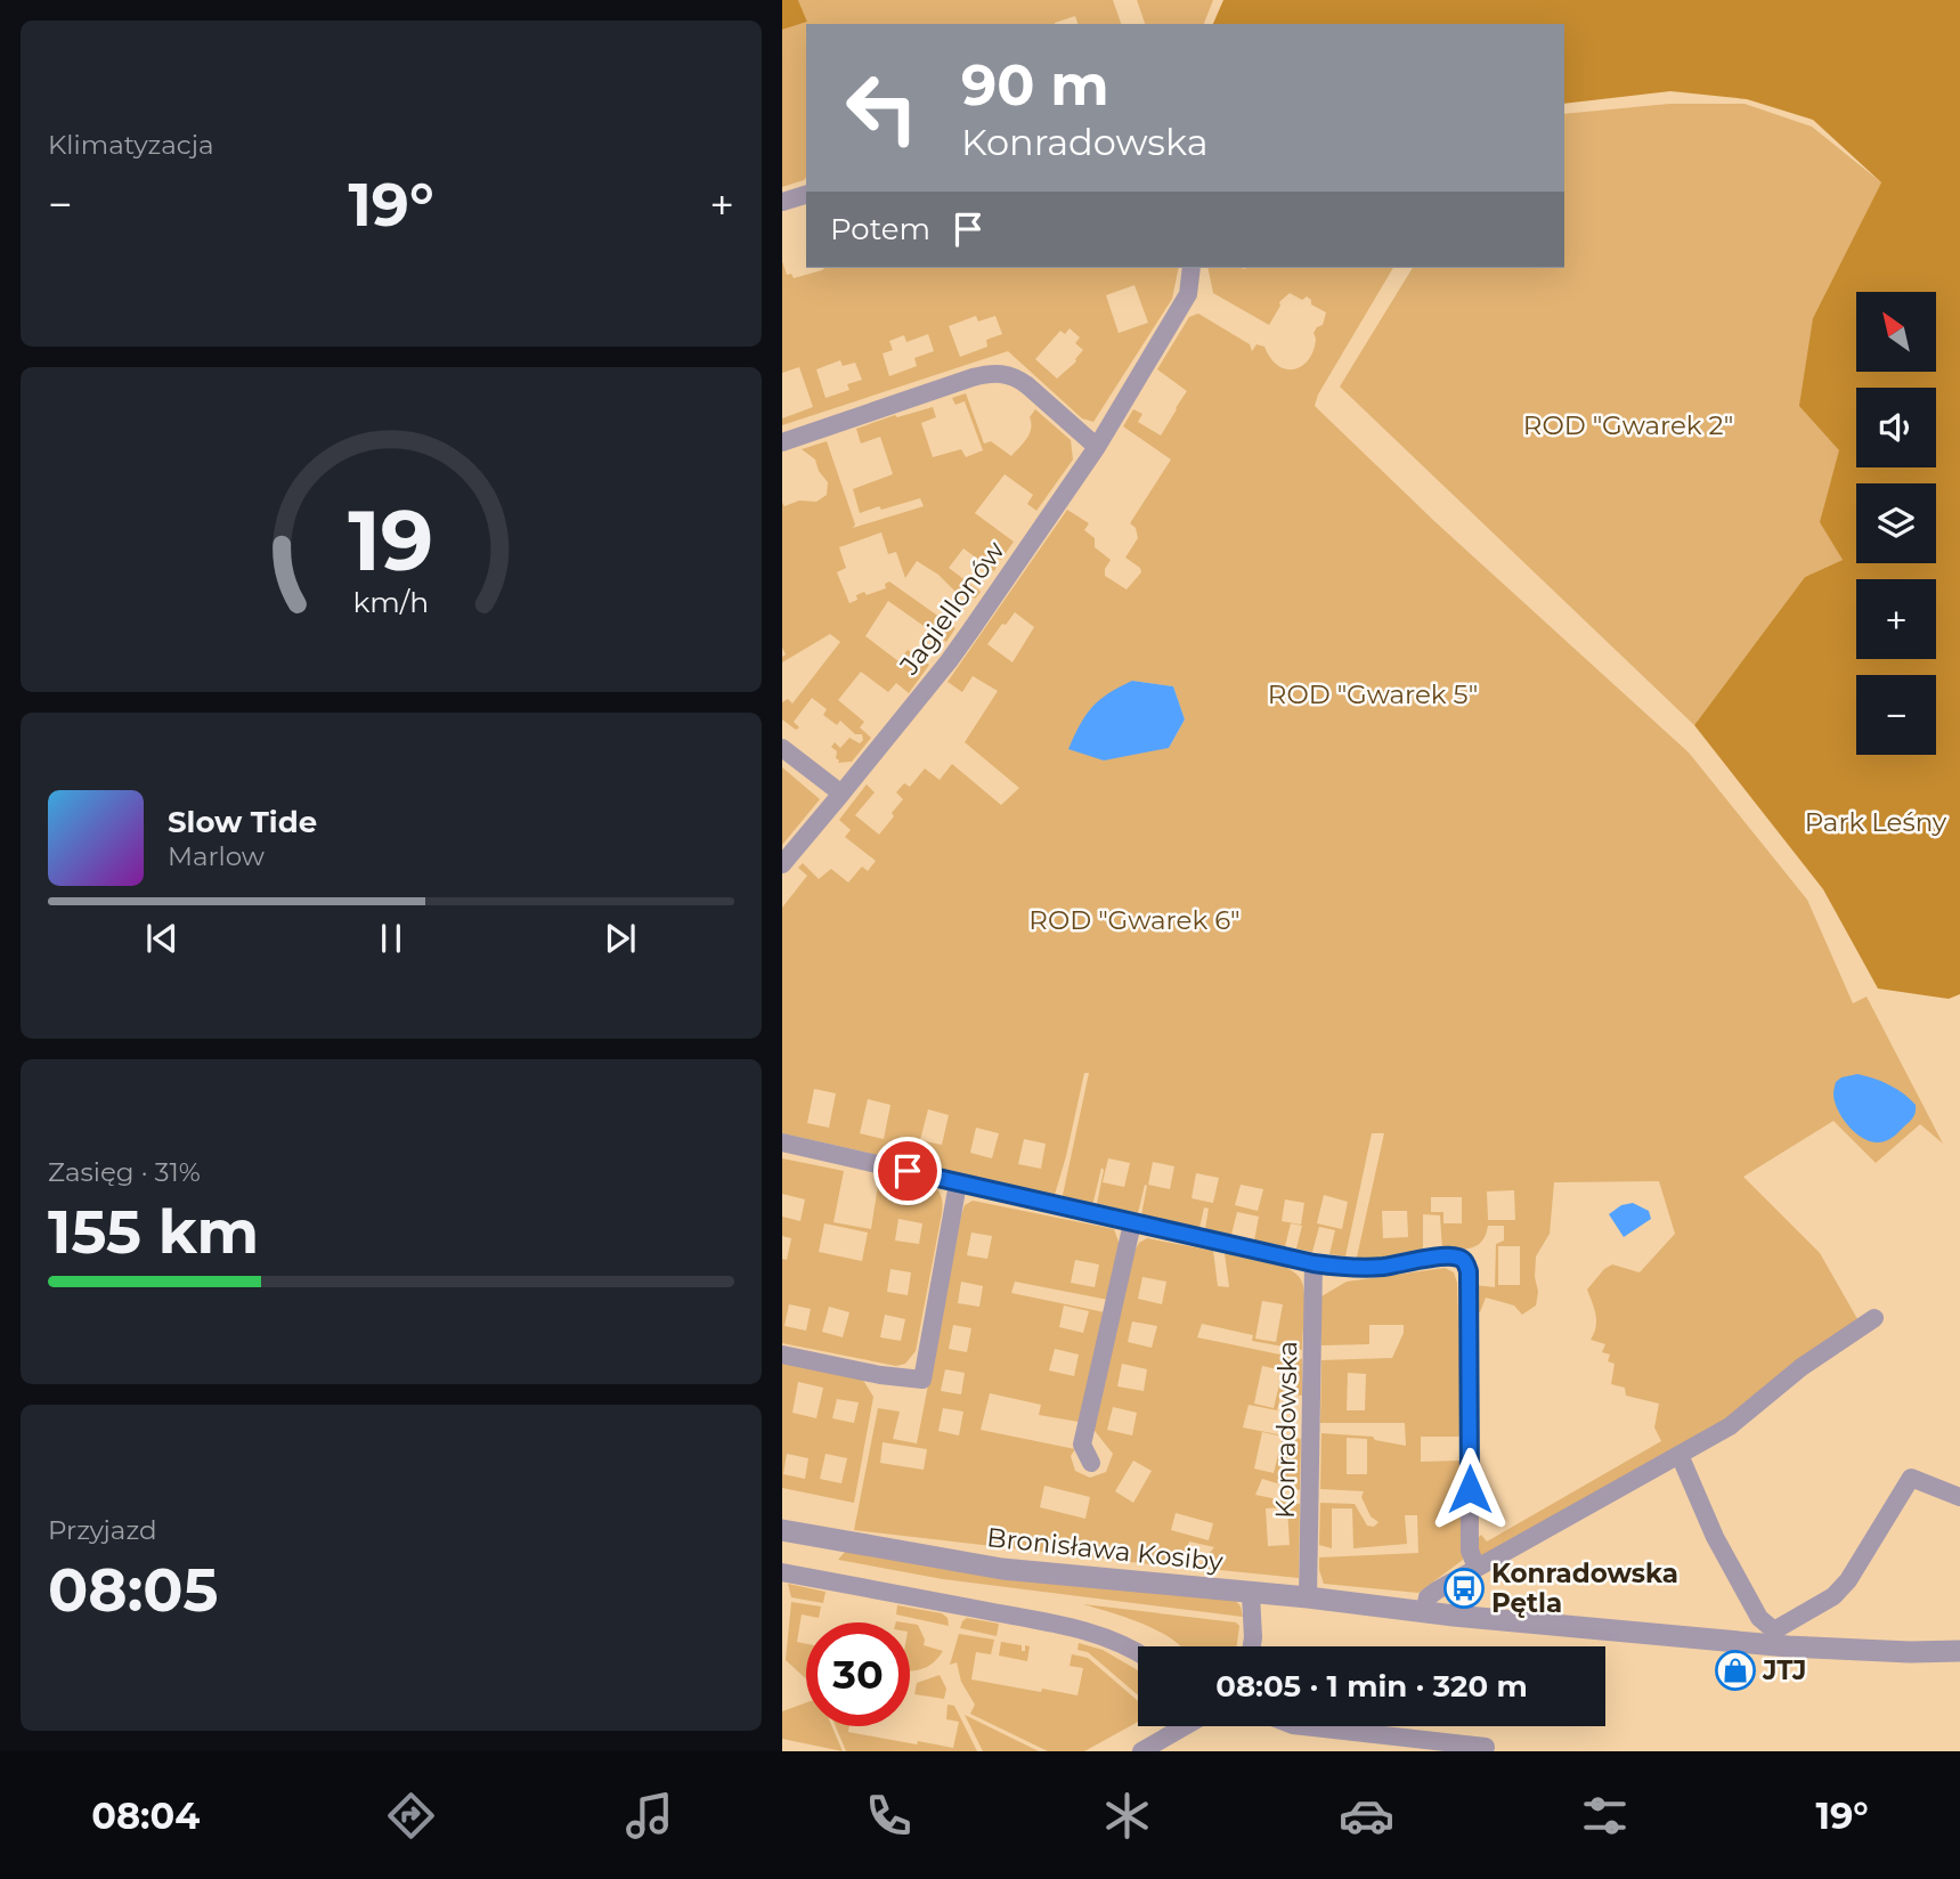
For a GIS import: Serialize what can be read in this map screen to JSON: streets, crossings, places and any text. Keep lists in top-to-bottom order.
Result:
{
  "streets": {
    "street": ["Jagiellonów", "Konradowska", "Bronisława Kosiby"]
  },
  "crossings": [
    ["Konradowska", "Bronisława Kosiby"]
  ],
  "parks": [
    "ROD \"Gwarek 2\"",
    "ROD \"Gwarek 5\"",
    "Park Leśny",
    "ROD \"Gwarek 6\""
  ],
  "places": {
    "bus stop": ["Konradowska Pętla"],
    "shop": ["JTJ"]
  },
  "north": "top left",
  "page": {
    "tile": [
      "Klimatyzacja",
      ["Zasięg · 31%", "155 km"],
      ["Przyjazd", "08:05"]
    ],
    "turn": ["90 m", "Konradowska"],
    "heat": ["−", "19°", "+"],
    "then": "Potem",
    "map_buttons": ["+", "−"],
    "song": ["Slow Tide", "Marlow"],
    "limit": "30",
    "trip": "08:05 · 1 min · 320 m",
    "tabs": ["08:04", "19°"],
    "gauge": ["19", "km/h"]
  }
}
